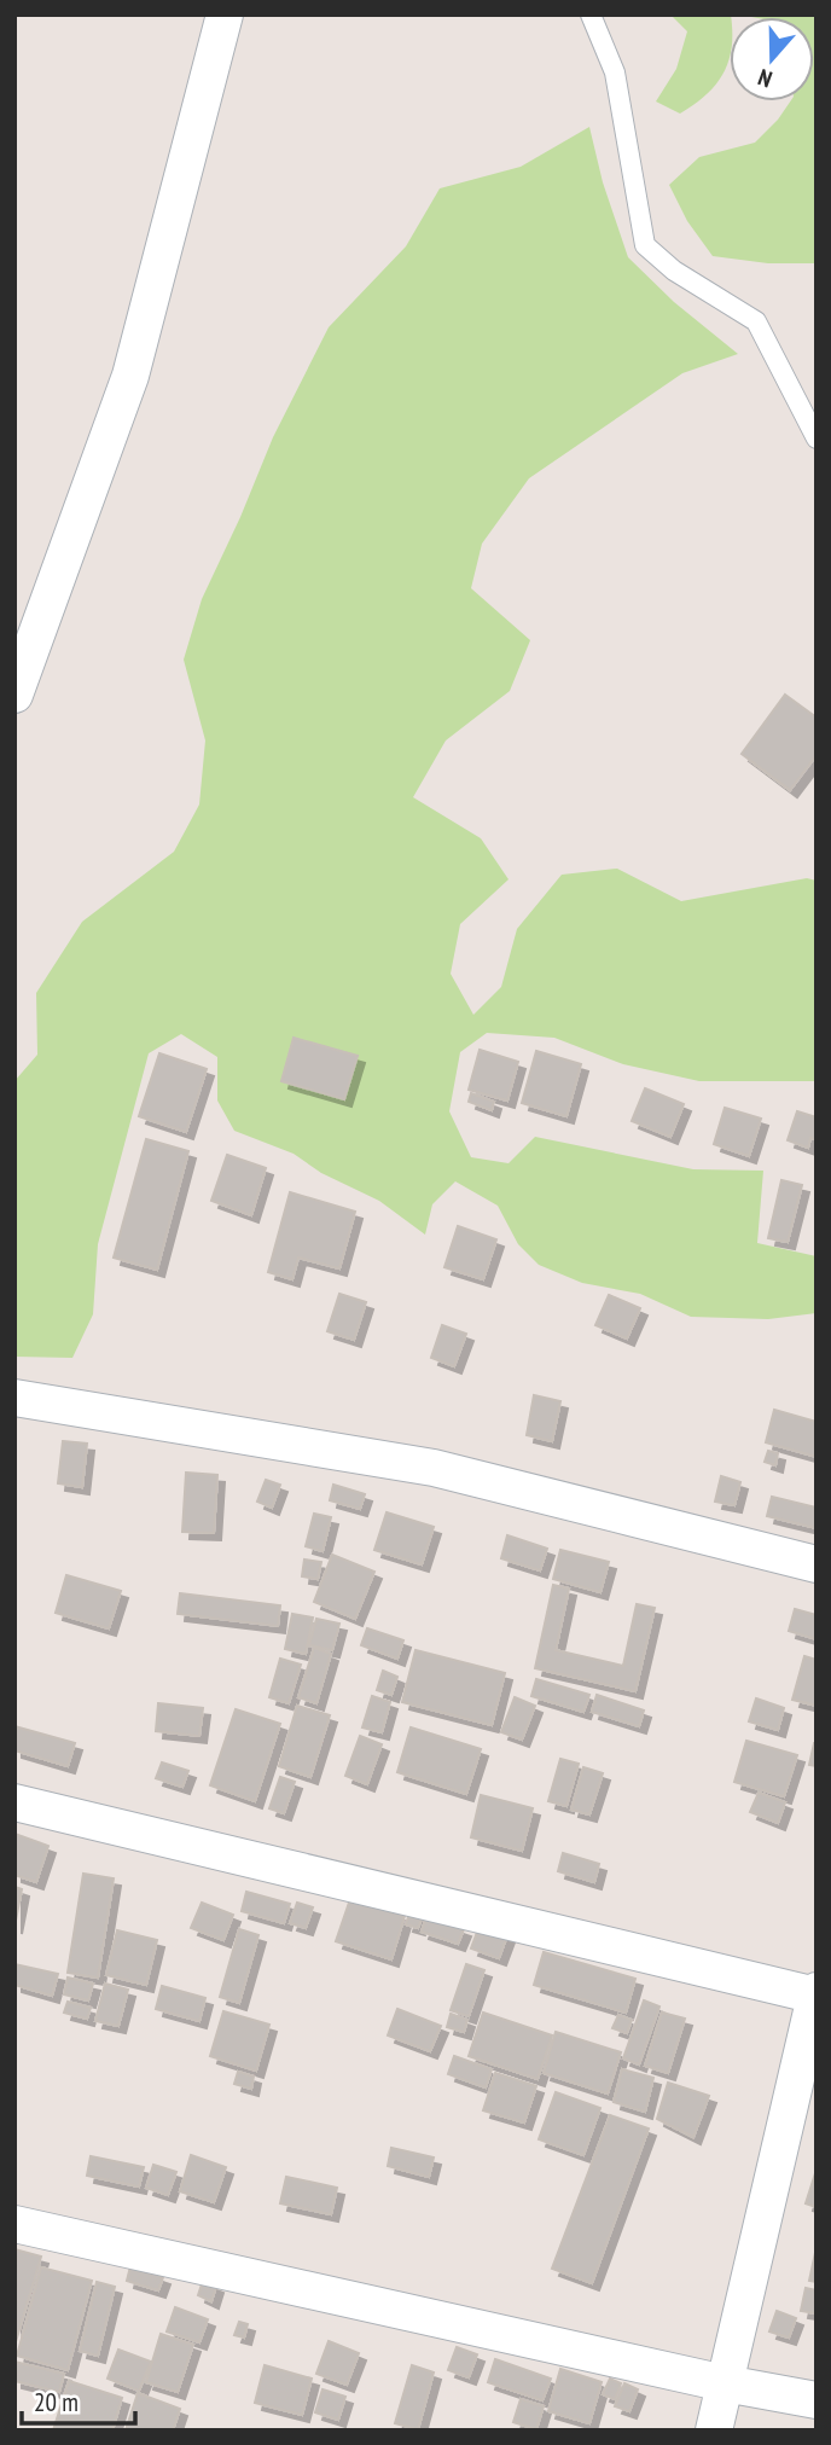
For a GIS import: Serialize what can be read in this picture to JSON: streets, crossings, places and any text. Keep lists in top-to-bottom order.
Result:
{
  "scale_bar": "20 m",
  "north": "bottom"
}
